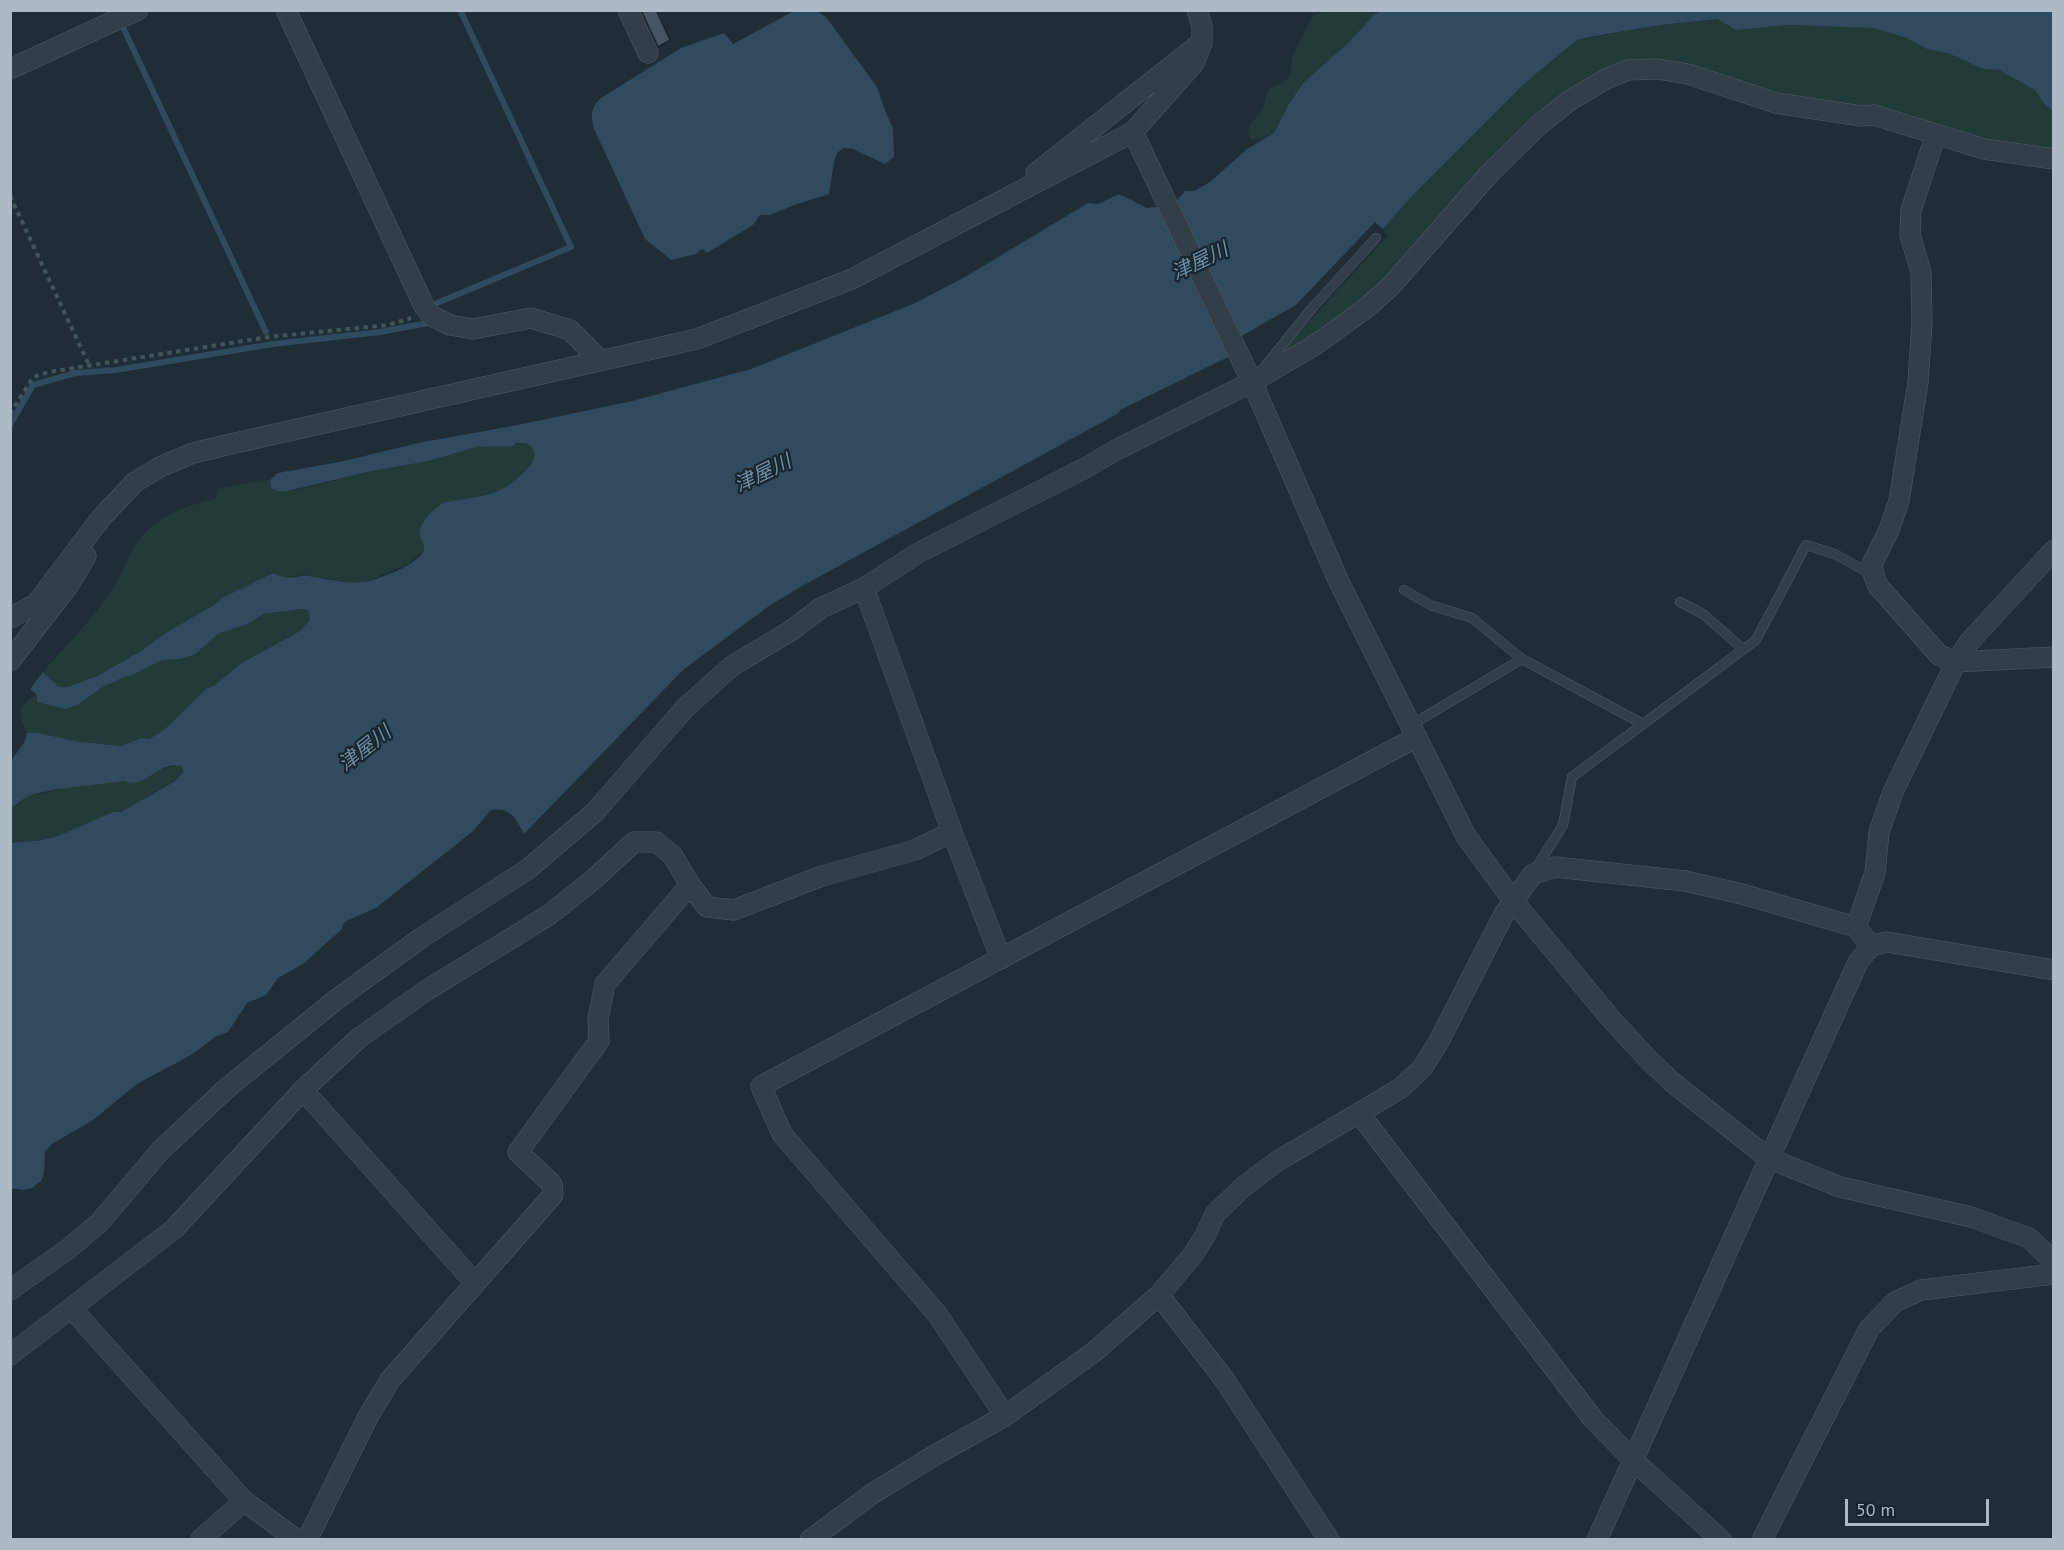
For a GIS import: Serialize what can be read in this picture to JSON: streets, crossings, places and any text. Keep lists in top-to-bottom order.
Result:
{
  "water": ["津屋川"],
  "scale_bar": "50 m"
}
